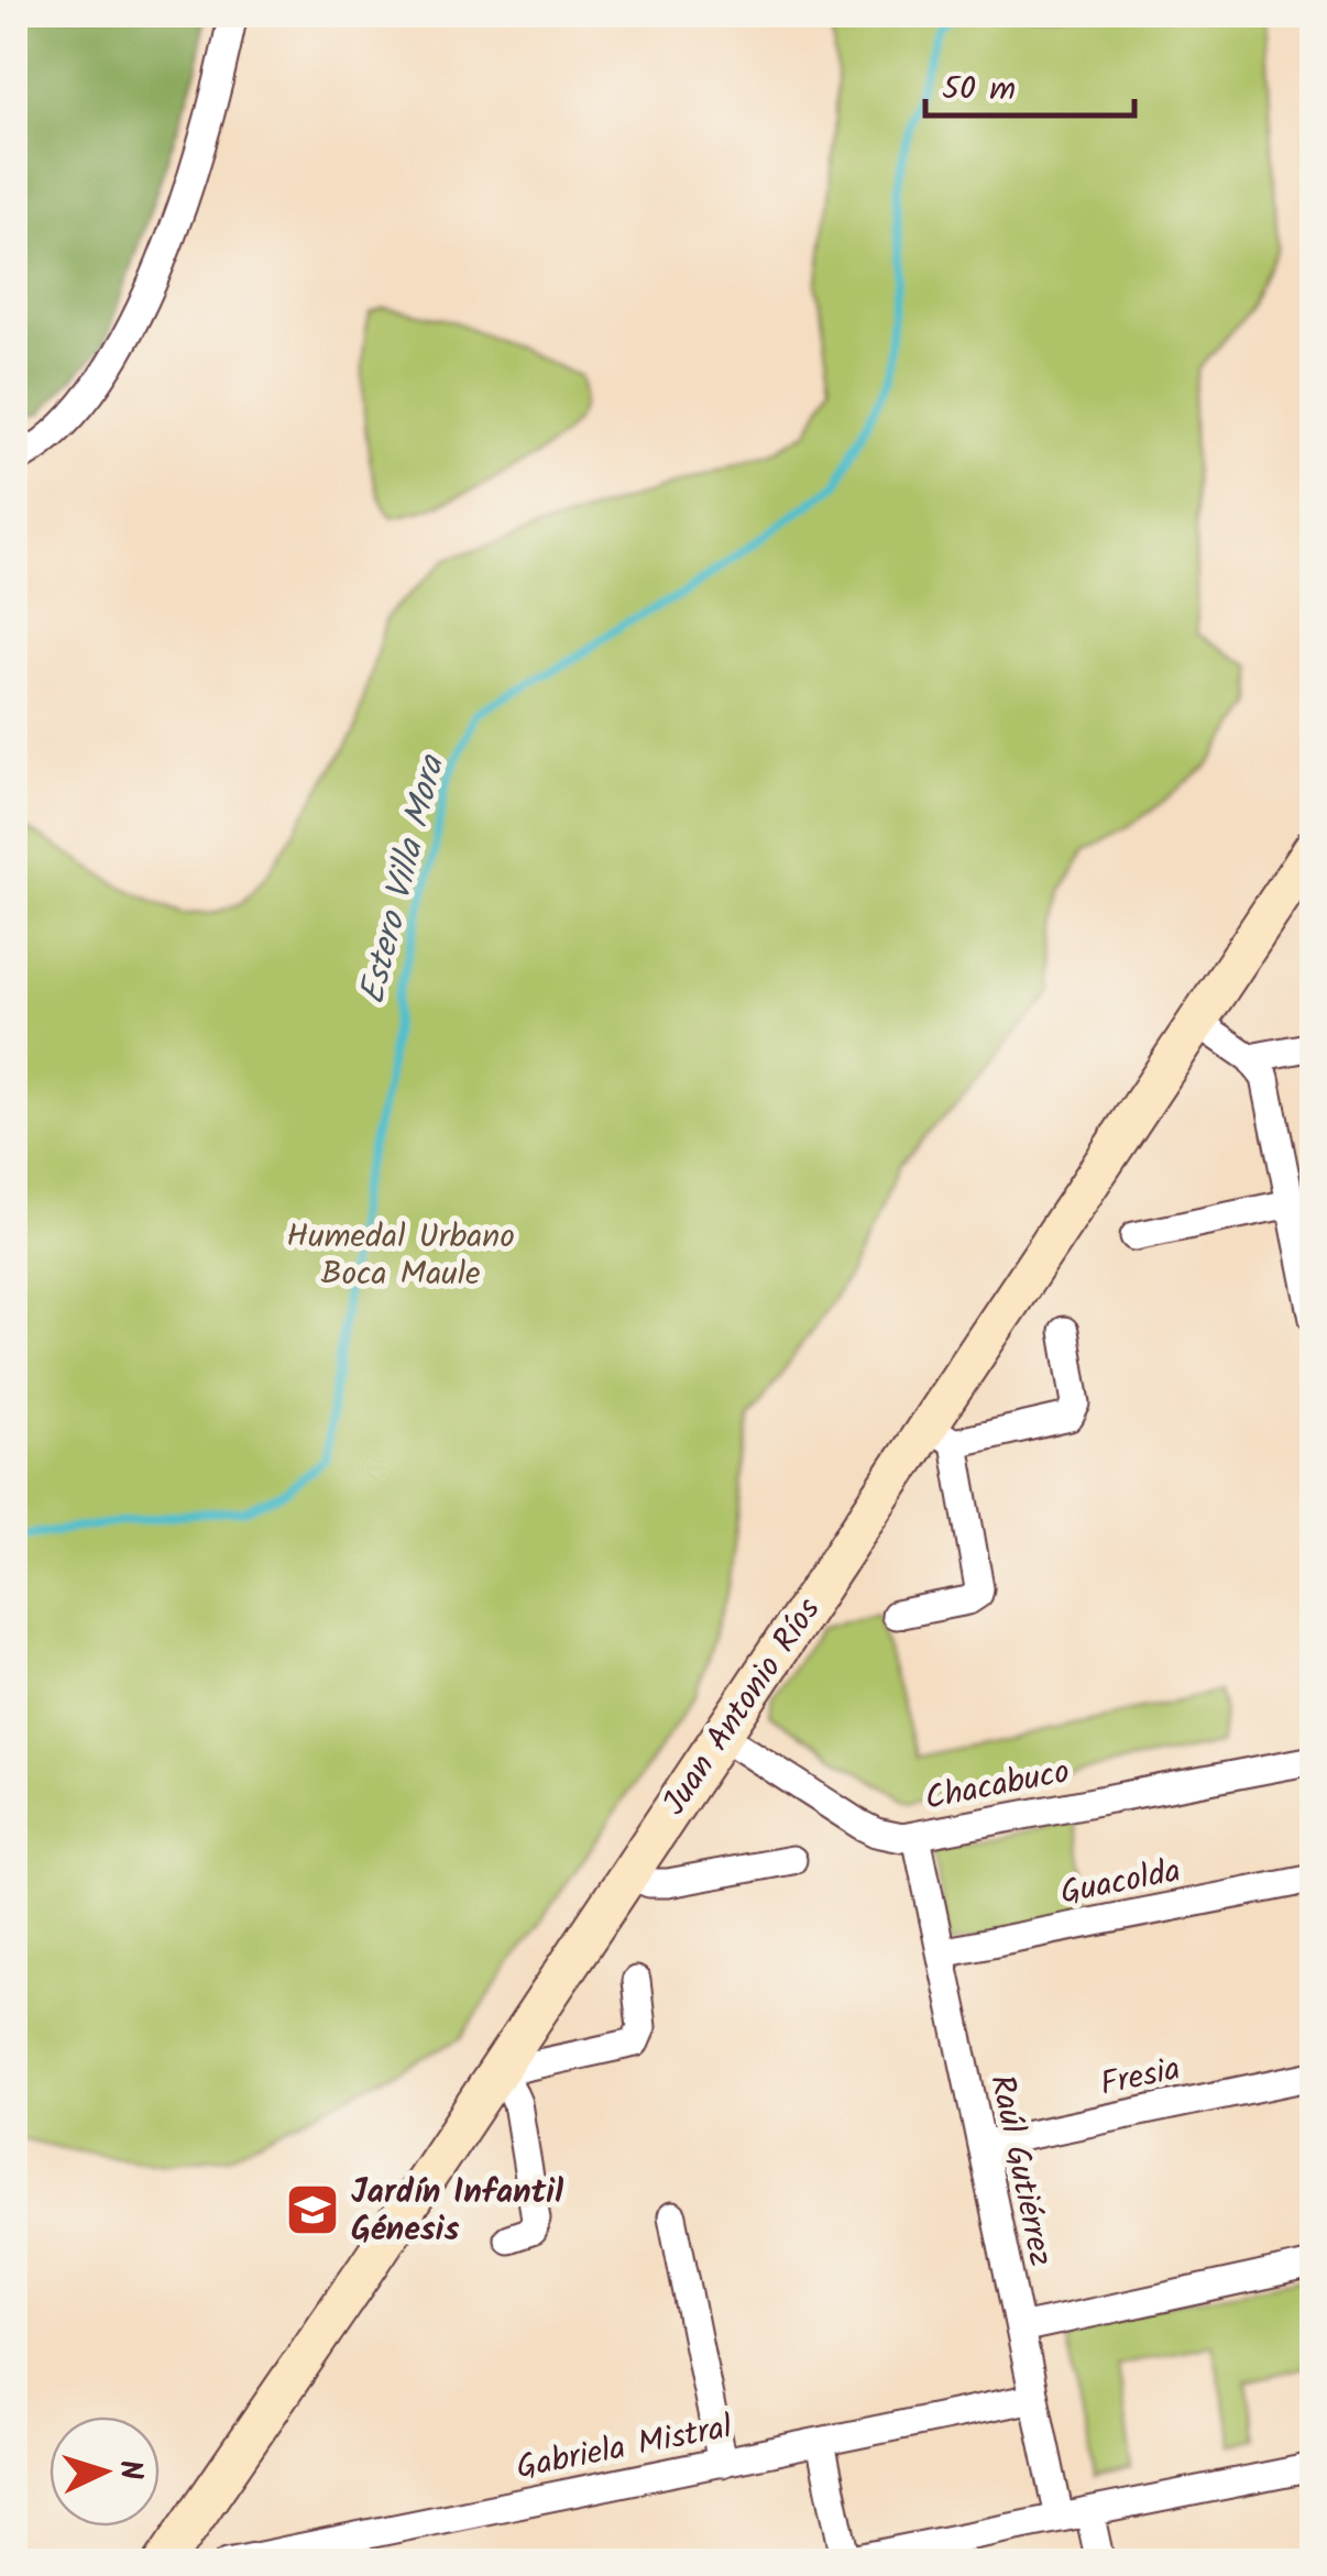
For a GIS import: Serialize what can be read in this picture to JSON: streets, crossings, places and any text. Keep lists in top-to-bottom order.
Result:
{
  "streets": {
    "street": [
      "Juan Antonio Ríos",
      "Chacabuco",
      "Guacolda",
      "Fresia",
      "Raúl Gutiérrez",
      "Gabriela Mistral"
    ]
  },
  "crossings": [
    ["Juan Antonio Ríos", "Chacabuco"],
    ["Chacabuco", "Raúl Gutiérrez"],
    ["Guacolda", "Raúl Gutiérrez"],
    ["Fresia", "Raúl Gutiérrez"],
    ["Raúl Gutiérrez", "Gabriela Mistral"]
  ],
  "water": ["Estero Villa Mora"],
  "parks": ["Humedal Urbano Boca Maule"],
  "places": {
    "school or university": ["Jardín Infantil Génesis"]
  },
  "scale_bar": "50 m",
  "north": "right"
}
